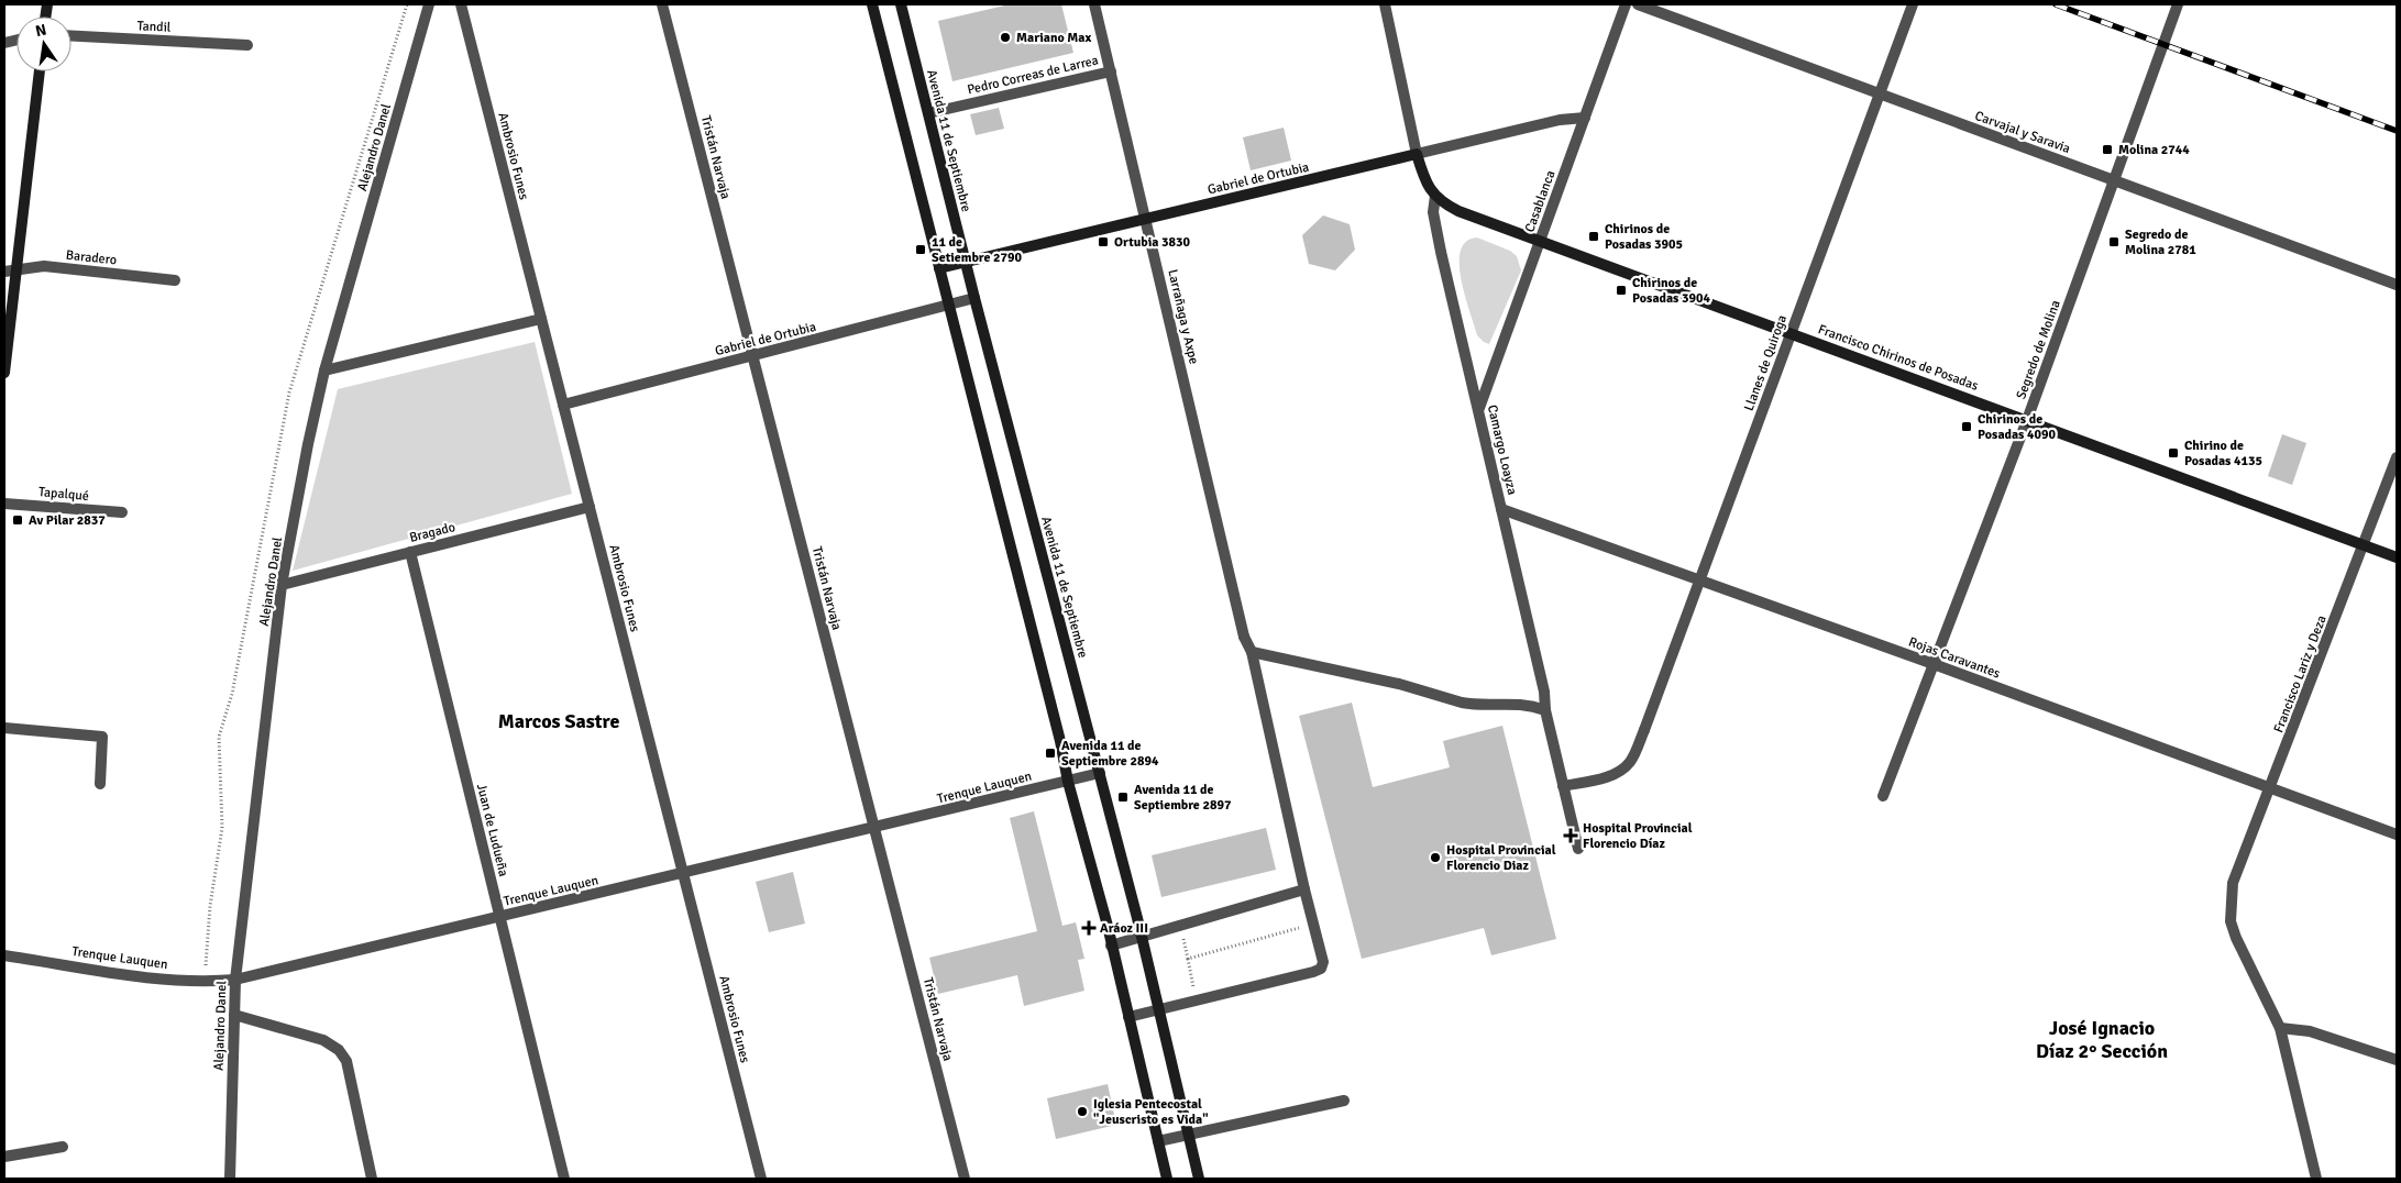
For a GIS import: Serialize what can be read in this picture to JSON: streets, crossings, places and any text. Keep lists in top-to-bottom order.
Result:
{
  "streets": {
    "main road": ["Avenida 11 de Septiembre", "Gabriel de Ortubia", "Francisco Chirinos de Posadas"],
    "street": [
      "Tandil",
      "Pedro Correas de Larrea",
      "Carvajal y Saravia",
      "Alejandro Danel",
      "Ambrosio Funes",
      "Tristán Narvaja",
      "Casablanca",
      "Baradero",
      "Larrañaga y Axpe",
      "Segredo de Molina",
      "Llanes de Quiroga",
      "Camargo Loayza",
      "Tapalqué",
      "Bragado",
      "Rojas Caravantes",
      "Francisco Lariz y Deza",
      "Trenque Lauquen",
      "Juan de Ludueña"
    ]
  },
  "crossings": [
    ["Pedro Correas de Larrea", "Avenida 11 de Septiembre"],
    ["Pedro Correas de Larrea", "Larrañaga y Axpe"],
    ["Carvajal y Saravia", "Segredo de Molina"],
    ["Carvajal y Saravia", "Llanes de Quiroga"],
    ["Avenida 11 de Septiembre", "Gabriel de Ortubia"],
    ["Avenida 11 de Septiembre", "Trenque Lauquen"],
    ["Alejandro Danel", "Bragado"],
    ["Alejandro Danel", "Trenque Lauquen"],
    ["Ambrosio Funes", "Gabriel de Ortubia"],
    ["Ambrosio Funes", "Bragado"],
    ["Ambrosio Funes", "Trenque Lauquen"],
    ["Tristán Narvaja", "Gabriel de Ortubia"],
    ["Tristán Narvaja", "Trenque Lauquen"],
    ["Gabriel de Ortubia", "Casablanca"],
    ["Gabriel de Ortubia", "Larrañaga y Axpe"],
    ["Gabriel de Ortubia", "Francisco Chirinos de Posadas"],
    ["Casablanca", "Francisco Chirinos de Posadas"],
    ["Casablanca", "Camargo Loayza"],
    ["Segredo de Molina", "Francisco Chirinos de Posadas"],
    ["Segredo de Molina", "Rojas Caravantes"],
    ["Francisco Chirinos de Posadas", "Llanes de Quiroga"],
    ["Francisco Chirinos de Posadas", "Camargo Loayza"],
    ["Francisco Chirinos de Posadas", "Francisco Lariz y Deza"],
    ["Llanes de Quiroga", "Camargo Loayza"],
    ["Llanes de Quiroga", "Rojas Caravantes"],
    ["Camargo Loayza", "Rojas Caravantes"],
    ["Bragado", "Juan de Ludueña"],
    ["Rojas Caravantes", "Francisco Lariz y Deza"],
    ["Trenque Lauquen", "Juan de Ludueña"]
  ],
  "districts": ["Marcos Sastre", "José Ignacio Díaz 2° Sección"],
  "places": {
    "other": ["Mariano Max", "Hospital Provincial Florencio Diaz", "Iglesia Pentecostal \"Jeuscristo es Vida\""],
    "transit": [
      "Molina 2744",
      "Chirinos de Posadas 3905",
      "Ortubia 3830",
      "Segredo de Molina 2781",
      "11 de Setiembre 2790",
      "Chirinos de Posadas 3904",
      "Chirinos de Posadas 4090",
      "Chirino de Posadas 4135",
      "Av Pilar 2837",
      "Avenida 11 de Septiembre 2894",
      "Avenida 11 de Septiembre 2897"
    ],
    "health": ["Hospital Provincial Florencio Díaz", "Aráoz III"]
  },
  "north": "top"
}
